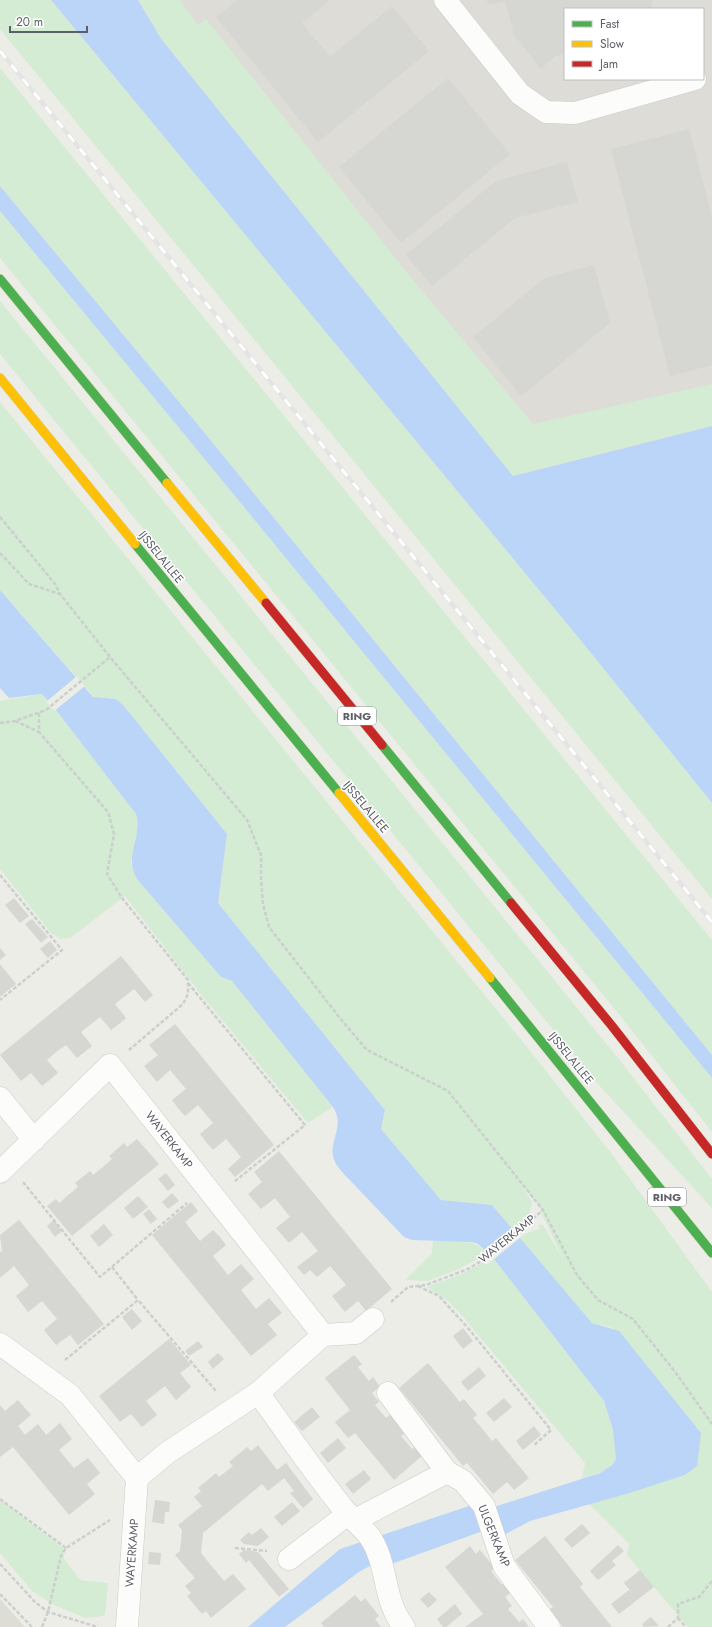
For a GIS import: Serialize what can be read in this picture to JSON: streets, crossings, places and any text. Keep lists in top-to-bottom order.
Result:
{
  "streets": {
    "main road": ["IJSSELALLEE", "RING"],
    "street": ["WAYERKAMP", "ULGERKAMP"]
  },
  "legend": ["Fast", "Slow", "Jam"],
  "scale_bar": "20 m"
}
